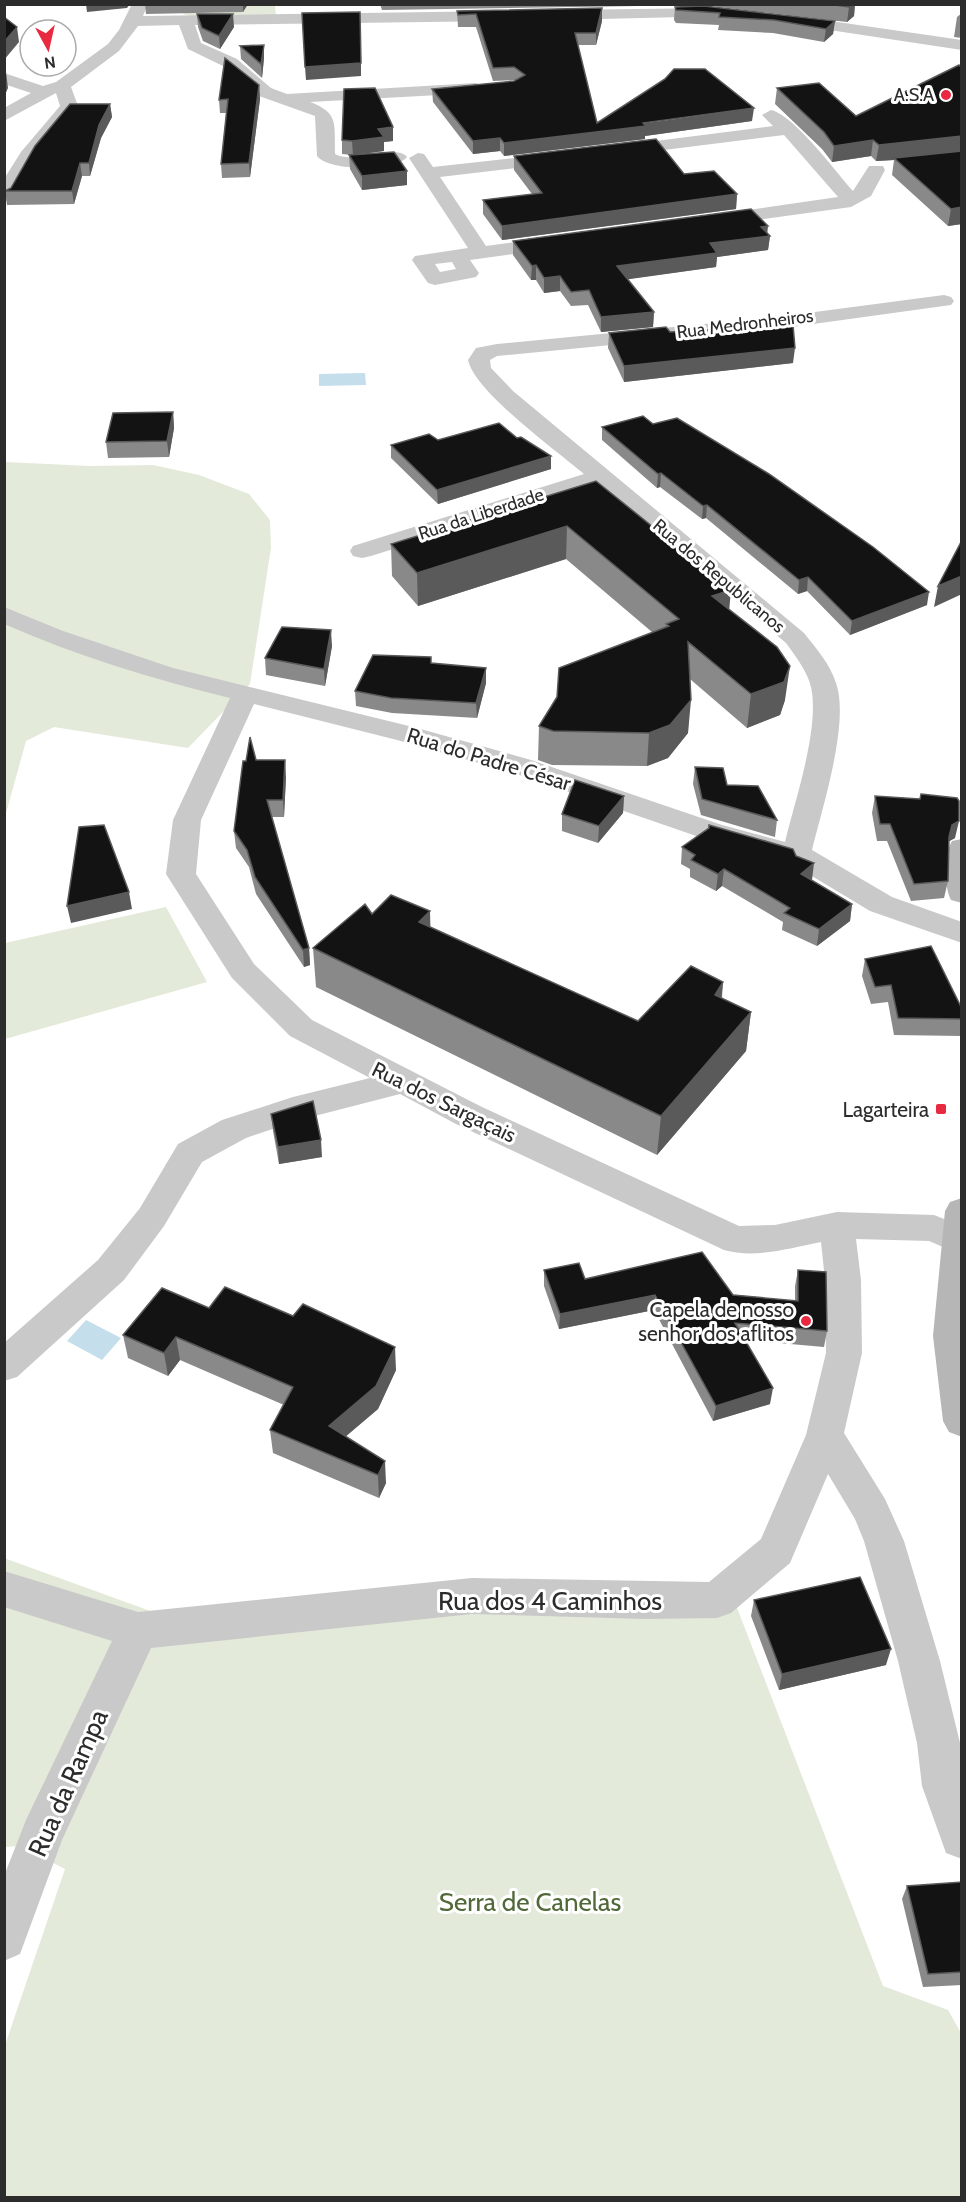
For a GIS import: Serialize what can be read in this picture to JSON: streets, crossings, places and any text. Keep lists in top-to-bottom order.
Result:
{
  "streets": {
    "street": [
      "Rua Medronheiros",
      "Rua da Liberdade",
      "Rua dos Republicanos",
      "Rua do Padre César",
      "Rua dos Sargaçais",
      "Rua dos 4 Caminhos",
      "Rua da Rampa"
    ]
  },
  "crossings": [
    ["Rua Medronheiros", "Rua dos Republicanos"],
    ["Rua da Liberdade", "Rua dos Republicanos"],
    ["Rua dos Republicanos", "Rua do Padre César"],
    ["Rua do Padre César", "Rua dos Sargaçais"],
    ["Rua dos Sargaçais", "Rua dos 4 Caminhos"],
    ["Rua dos 4 Caminhos", "Rua da Rampa"]
  ],
  "parks": ["Serra de Canelas"],
  "places": {
    "other": ["A.S.A", "Capela de nosso senhor dos aflitos"],
    "transit": ["Lagarteira"]
  },
  "north": "bottom"
}
